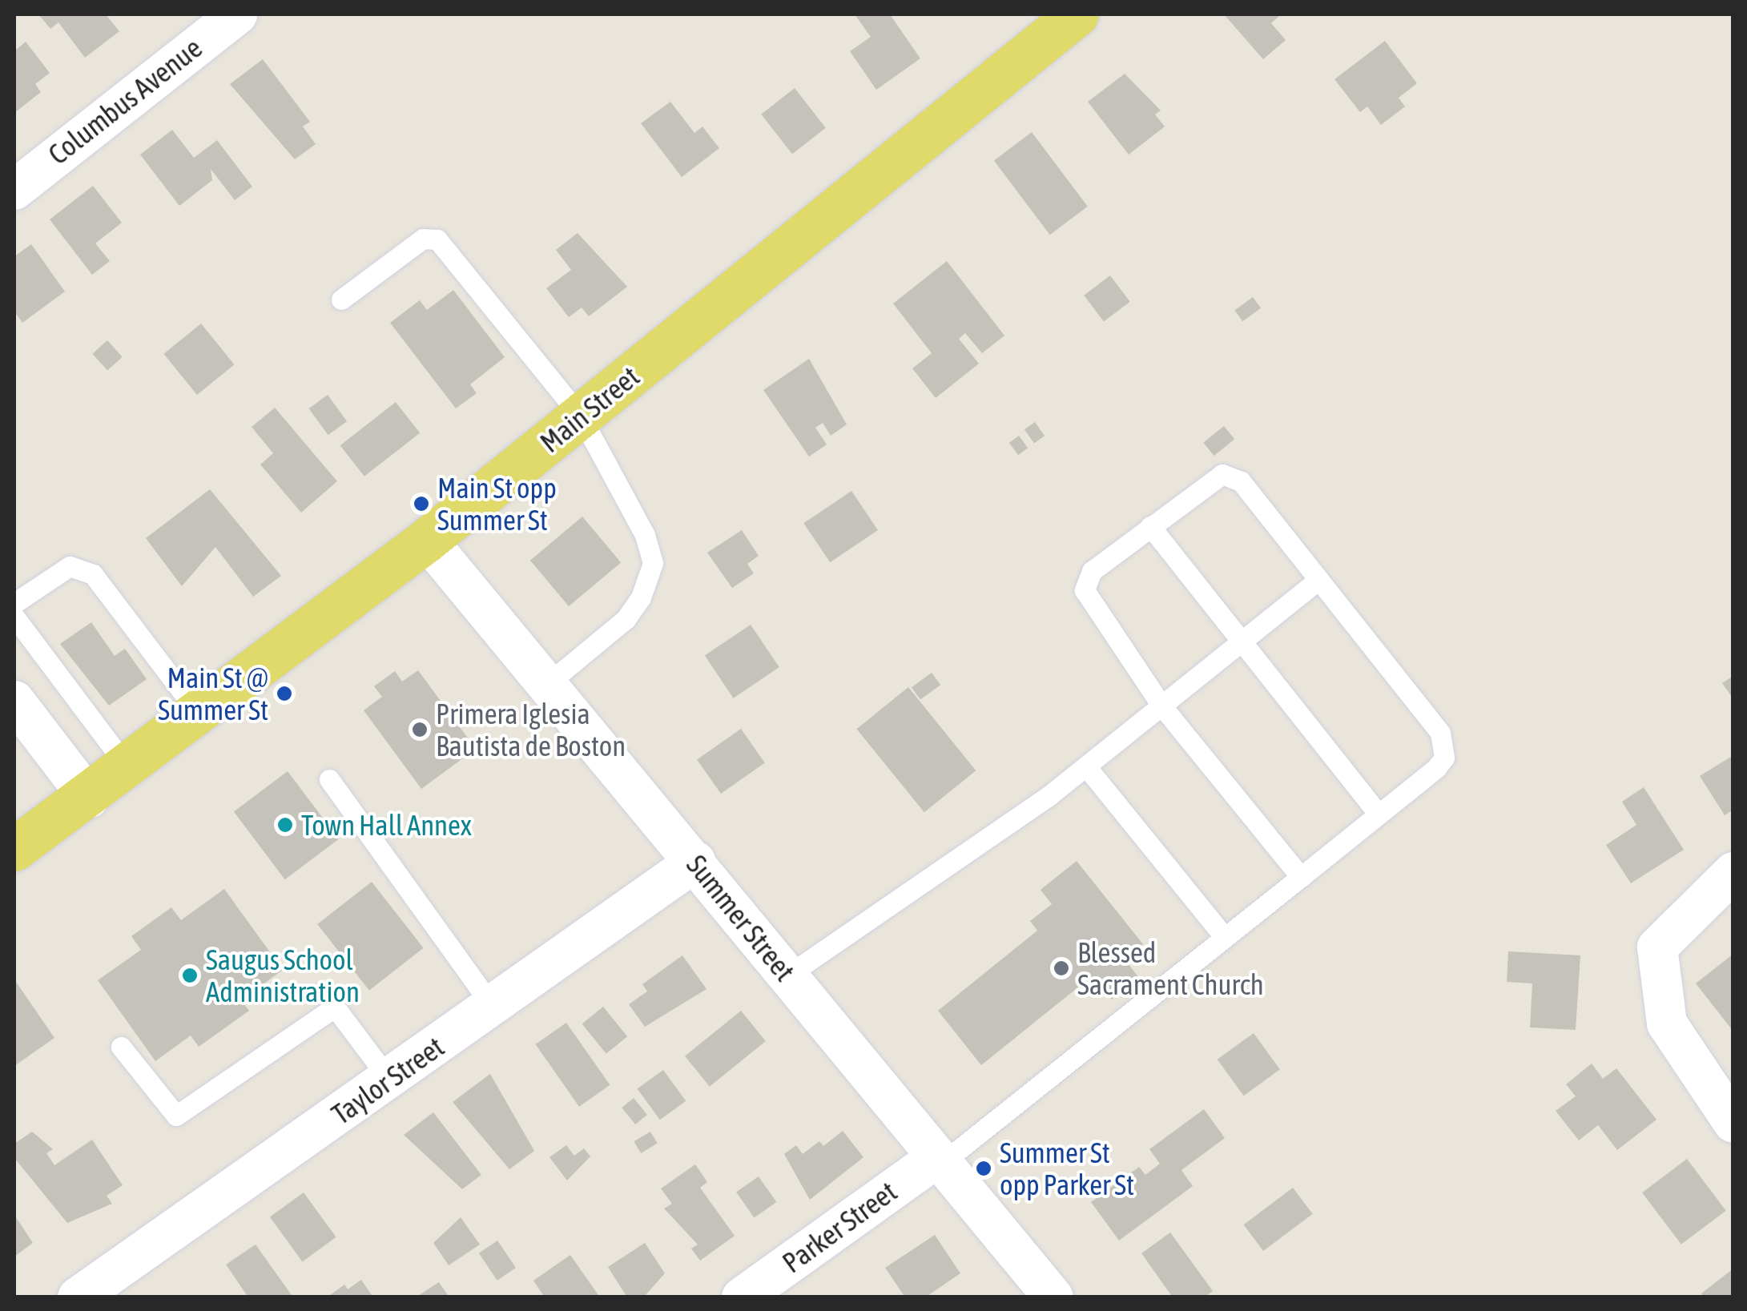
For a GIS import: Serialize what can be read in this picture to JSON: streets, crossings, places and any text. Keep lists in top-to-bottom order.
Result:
{
  "streets": {
    "main road": ["Main Street"],
    "street": [
      "Columbus Avenue",
      "Summer Street",
      "Taylor Street",
      "Parker Street"
    ]
  },
  "crossings": [
    ["Main Street", "Summer Street"],
    ["Summer Street", "Taylor Street"],
    ["Summer Street", "Parker Street"]
  ],
  "places": [
    "Main St opp Summer St",
    "Main St @ Summer St",
    "Primera Iglesia Bautista de Boston",
    "Town Hall Annex",
    "Blessed Sacrament Church",
    "Saugus School Administration",
    "Summer St opp Parker St"
  ]
}
